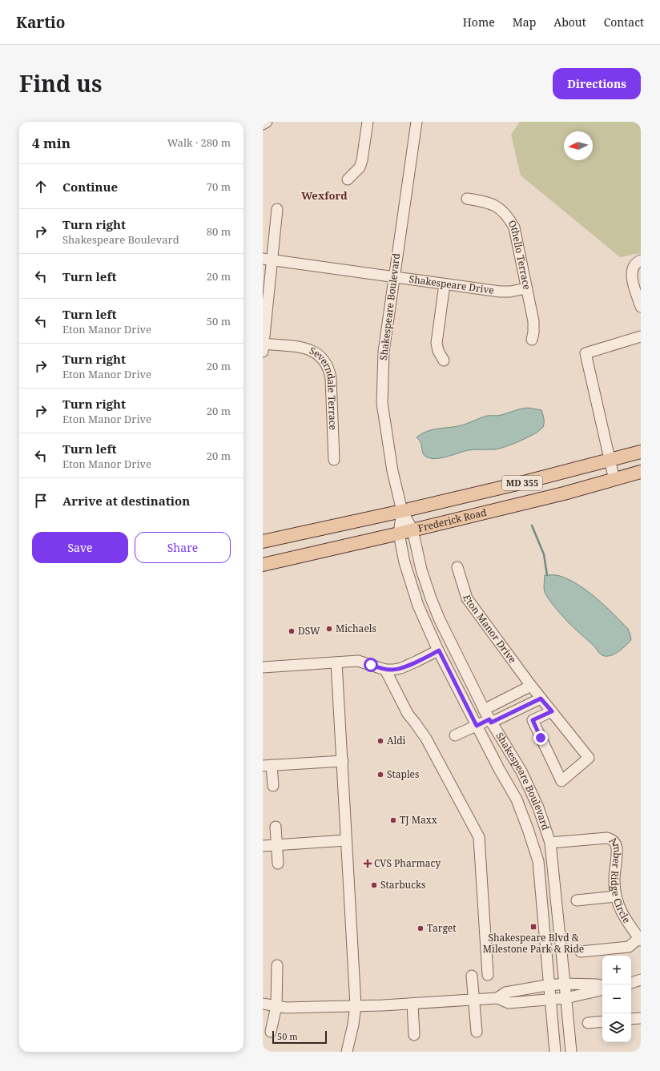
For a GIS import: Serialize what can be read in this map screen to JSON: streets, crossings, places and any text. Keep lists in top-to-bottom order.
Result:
{
  "streets": {
    "main road": ["MD 355", "Frederick Road"],
    "street": [
      "Othello Terrace",
      "Shakespeare Drive",
      "Shakespeare Boulevard",
      "Severndale Terrace",
      "Eton Manor Drive",
      "Amber Ridge Circle"
    ]
  },
  "crossings": [
    ["Othello Terrace", "Shakespeare Drive"],
    ["Shakespeare Drive", "Shakespeare Boulevard"],
    ["Shakespeare Boulevard", "Frederick Road"],
    ["Shakespeare Boulevard", "Amber Ridge Circle"]
  ],
  "districts": ["Wexford"],
  "places": {
    "other": [
      "Michaels",
      "DSW",
      "Aldi",
      "Staples",
      "TJ Maxx",
      "Starbucks",
      "Target"
    ],
    "health": ["CVS Pharmacy"],
    "transit": ["Shakespeare Blvd & Milestone Park & Ride"]
  },
  "scale_bar": "50 m",
  "north": "left",
  "page": {
    "header": "Kartio",
    "nav": [
      "Home",
      "Map",
      "About",
      "Contact"
    ],
    "title": "Find us",
    "buttons": [
      "Directions",
      ["Save", "Share"]
    ],
    "heading": ["4 min", "Walk · 280 m"],
    "list": [
      ["Continue", "70 m"],
      ["Turn right", "Shakespeare Boulevard", "80 m"],
      ["Turn left", "20 m"],
      ["Turn left", "Eton Manor Drive", "50 m"],
      ["Turn right", "Eton Manor Drive", "20 m"],
      ["Turn right", "Eton Manor Drive", "20 m"],
      ["Turn left", "Eton Manor Drive", "20 m"],
      "Arrive at destination"
    ],
    "map_buttons": ["+", "−"],
    "scale": "50 m"
  }
}
